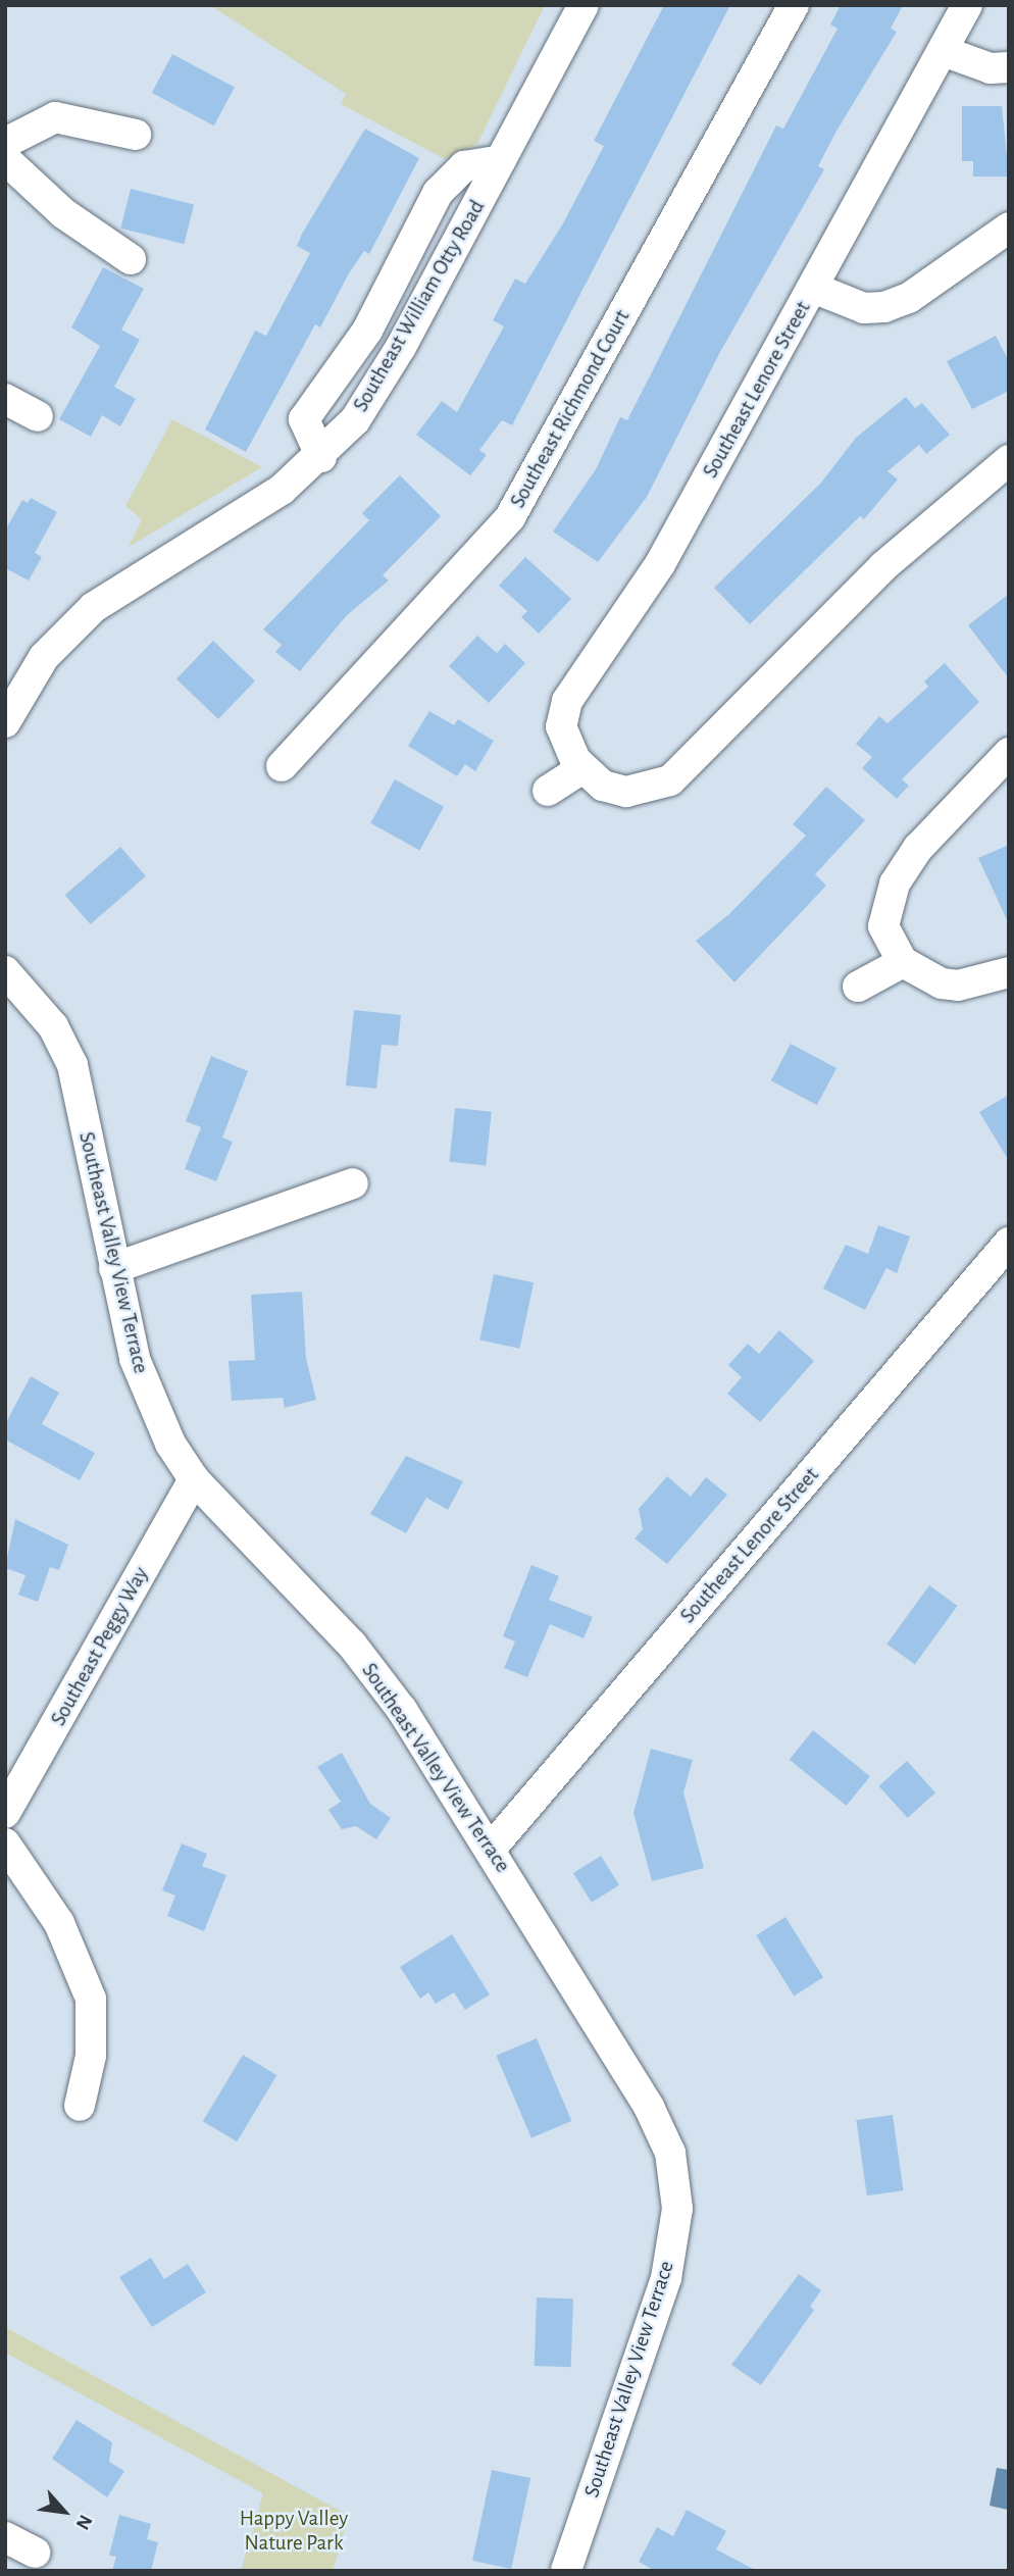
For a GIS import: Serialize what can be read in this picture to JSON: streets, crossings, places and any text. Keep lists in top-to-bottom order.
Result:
{
  "streets": {
    "street": [
      "Southeast William Otty Road",
      "Southeast Lenore Street",
      "Southeast Richmond Court",
      "Southeast Valley View Terrace",
      "Southeast Peggy Way"
    ]
  },
  "crossings": [
    ["Southeast Lenore Street", "Southeast Valley View Terrace"],
    ["Southeast Valley View Terrace", "Southeast Peggy Way"]
  ],
  "parks": ["Happy Valley Nature Park"],
  "north": "bottom right"
}
